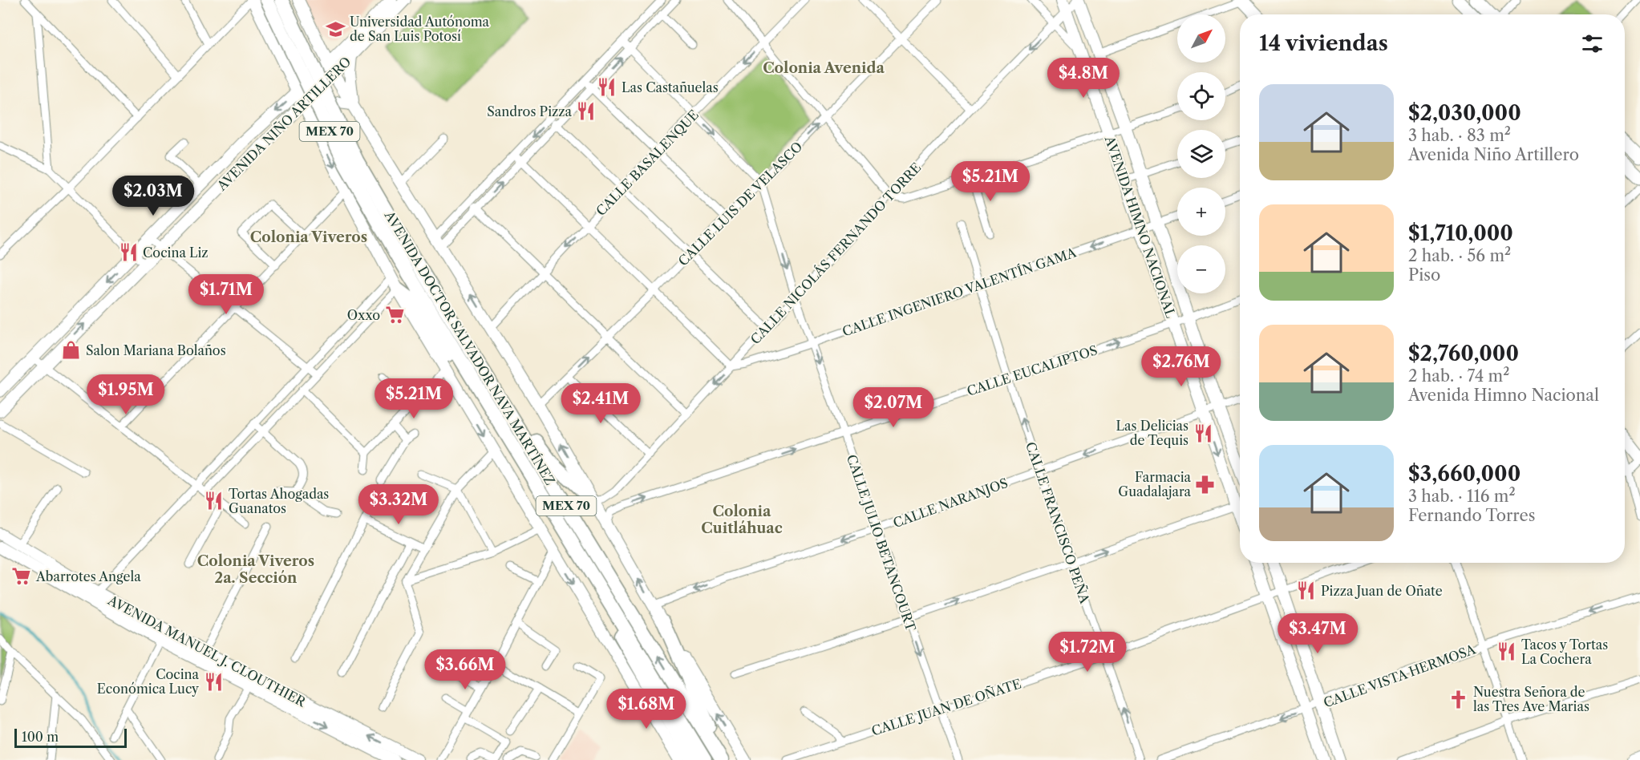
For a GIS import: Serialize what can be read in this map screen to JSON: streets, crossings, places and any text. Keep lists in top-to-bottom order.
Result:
{
  "streets": {
    "highway": ["MEX 70", "AVENIDA DOCTOR SALVADOR NAVA MARTÍNEZ"],
    "main road": ["AVENIDA NIÑO ARTILLERO", "AVENIDA HIMNO NACIONAL", "AVENIDA MANUEL J. CLOUTHIER"],
    "street": [
      "CALLE BASALENQUE",
      "CALLE LUIS DE VELASCO",
      "CALLE NICOLÁS FERNANDO TORRE",
      "CALLE INGENIERO VALENTÍN GAMA",
      "CALLE EUCALIPTOS",
      "CALLE NARANJOS",
      "CALLE FRANCISCO PEÑA",
      "CALLE JULIO BETANCOURT",
      "CALLE VISTA HERMOSA",
      "CALLE JUAN DE OÑATE"
    ]
  },
  "crossings": [
    ["AVENIDA NIÑO ARTILLERO", "AVENIDA DOCTOR SALVADOR NAVA MARTÍNEZ"],
    ["CALLE BASALENQUE", "AVENIDA DOCTOR SALVADOR NAVA MARTÍNEZ"],
    ["CALLE LUIS DE VELASCO", "AVENIDA DOCTOR SALVADOR NAVA MARTÍNEZ"],
    ["CALLE LUIS DE VELASCO", "CALLE JULIO BETANCOURT"],
    ["AVENIDA HIMNO NACIONAL", "CALLE NICOLÁS FERNANDO TORRE"],
    ["AVENIDA HIMNO NACIONAL", "CALLE INGENIERO VALENTÍN GAMA"],
    ["AVENIDA HIMNO NACIONAL", "CALLE EUCALIPTOS"],
    ["AVENIDA HIMNO NACIONAL", "CALLE NARANJOS"],
    ["CALLE NICOLÁS FERNANDO TORRE", "CALLE INGENIERO VALENTÍN GAMA"],
    ["CALLE NICOLÁS FERNANDO TORRE", "AVENIDA DOCTOR SALVADOR NAVA MARTÍNEZ"],
    ["CALLE NICOLÁS FERNANDO TORRE", "CALLE JULIO BETANCOURT"],
    ["CALLE INGENIERO VALENTÍN GAMA", "CALLE FRANCISCO PEÑA"],
    ["CALLE INGENIERO VALENTÍN GAMA", "CALLE JULIO BETANCOURT"],
    ["AVENIDA DOCTOR SALVADOR NAVA MARTÍNEZ", "CALLE EUCALIPTOS"],
    ["AVENIDA DOCTOR SALVADOR NAVA MARTÍNEZ", "CALLE NARANJOS"],
    ["CALLE EUCALIPTOS", "CALLE FRANCISCO PEÑA"],
    ["CALLE EUCALIPTOS", "CALLE JULIO BETANCOURT"],
    ["CALLE NARANJOS", "CALLE FRANCISCO PEÑA"],
    ["CALLE NARANJOS", "CALLE JULIO BETANCOURT"],
    ["CALLE FRANCISCO PEÑA", "CALLE JUAN DE OÑATE"],
    ["CALLE JULIO BETANCOURT", "CALLE JUAN DE OÑATE"]
  ],
  "one_way": [
    "CALLE BASALENQUE",
    "CALLE INGENIERO VALENTÍN GAMA",
    "CALLE EUCALIPTOS",
    "CALLE NARANJOS",
    "CALLE FRANCISCO PEÑA",
    "CALLE JULIO BETANCOURT",
    "CALLE VISTA HERMOSA"
  ],
  "districts": [
    "Colonia Avenida",
    "Colonia Viveros",
    "Colonia Cuitláhuac",
    "Colonia Viveros 2a. Sección"
  ],
  "places": {
    "school or university": ["Universidad Autónoma de San Luis Potosí"],
    "restaurant": [
      "Las Castañuelas",
      "Sandros Pizza",
      "Cocina Liz",
      "Las Delicias de Tequis",
      "Tortas Ahogadas Guanatos",
      "Pizza Juan de Oñate",
      "Tacos y Tortas La Cochera",
      "Cocina Económica Lucy"
    ],
    "supermarket": ["Oxxo", "Abarrotes Angela"],
    "shop": ["Salon Mariana Bolaños"],
    "pharmacy": ["Farmacia Guadalajara"],
    "church": ["Nuestra Señora de las Tres Ave Marias"]
  },
  "scale_bar": "100 m",
  "north": "top right",
  "page": {
    "map_buttons": ["+", "−"],
    "heading": "14 viviendas",
    "price": [
      "$4.8M",
      "$5.21M",
      "$2.03M",
      "$1.71M",
      "$2.76M",
      "$1.95M",
      "$5.21M",
      "$2.41M",
      "$2.07M",
      "$3.32M",
      "$3.47M",
      "$1.72M",
      "$3.66M",
      "$1.68M"
    ],
    "list": [
      {
        "name": "$2,030,000",
        "note": "3 hab. · 83 m² · Avenida Niño Artillero"
      },
      {
        "name": "$1,710,000",
        "note": "2 hab. · 56 m² · Piso"
      },
      {
        "name": "$2,760,000",
        "note": "2 hab. · 74 m² · Avenida Himno Nacional"
      },
      {
        "name": "$3,660,000",
        "note": "3 hab. · 116 m² · Fernando Torres"
      }
    ],
    "scale": "100 m"
  }
}
